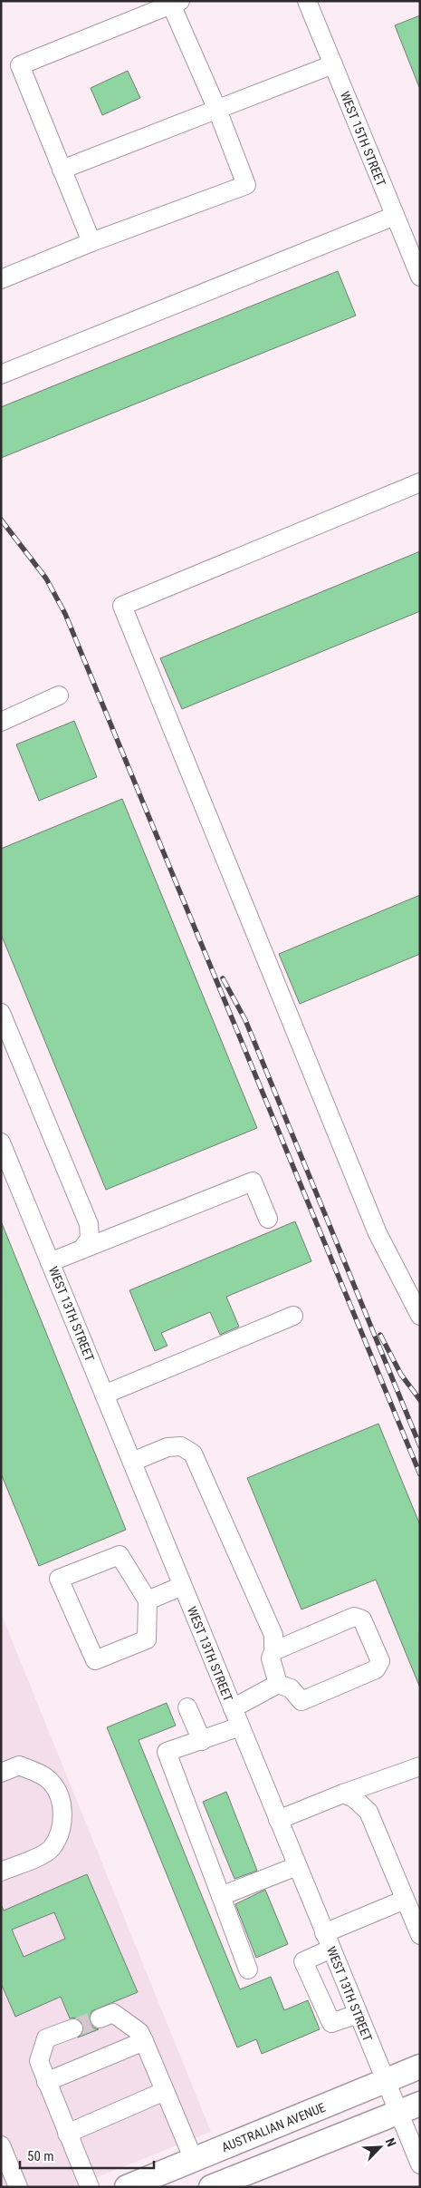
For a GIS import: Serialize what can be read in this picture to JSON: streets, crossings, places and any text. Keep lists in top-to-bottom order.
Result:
{
  "streets": {
    "main road": ["AUSTRALIAN AVENUE"],
    "street": ["WEST 15TH STREET", "WEST 13TH STREET"]
  },
  "crossings": [
    ["WEST 13TH STREET", "AUSTRALIAN AVENUE"]
  ],
  "scale_bar": "50 m",
  "north": "top right"
}
